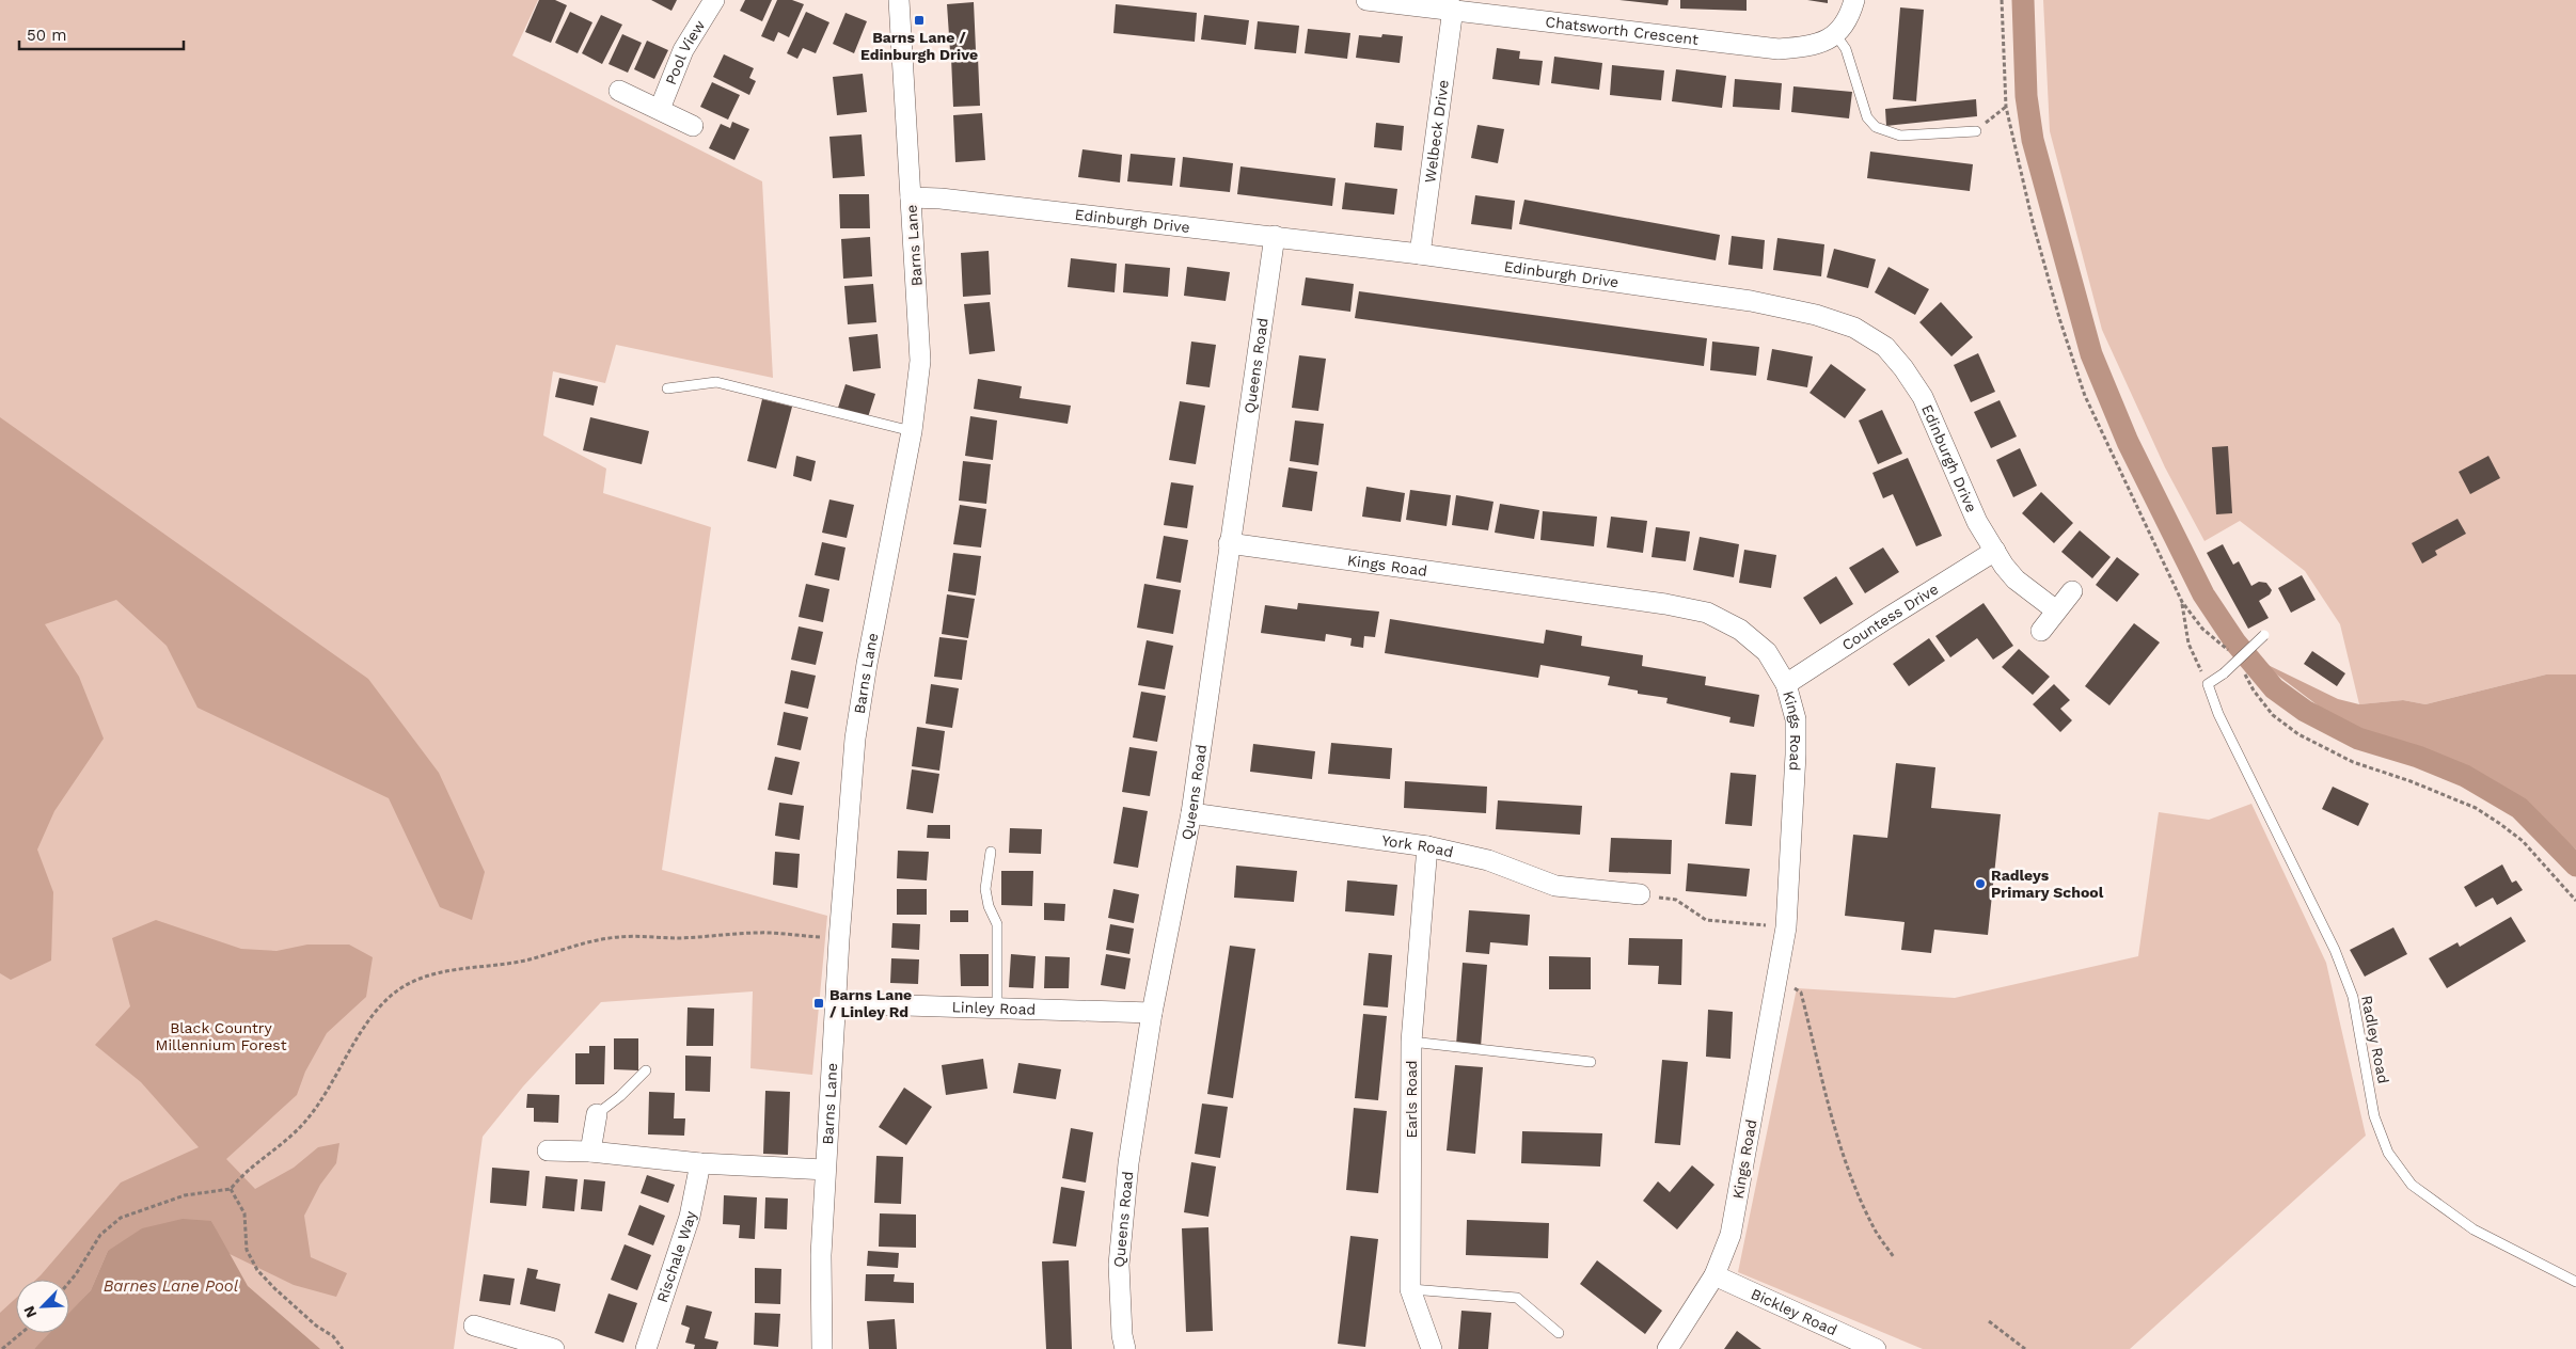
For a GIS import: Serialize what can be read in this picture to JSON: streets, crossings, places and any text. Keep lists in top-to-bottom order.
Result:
{
  "streets": {
    "street": [
      "Chatsworth Crescent",
      "Pool View",
      "Welbeck Drive",
      "Edinburgh Drive",
      "Barns Lane",
      "Queens Road",
      "Kings Road",
      "Countess Drive",
      "York Road",
      "Linley Road",
      "Earls Road",
      "Rischale Way",
      "Bickley Road"
    ],
    "lane": ["Radley Road"]
  },
  "crossings": [
    ["Chatsworth Crescent", "Welbeck Drive"],
    ["Welbeck Drive", "Edinburgh Drive"],
    ["Edinburgh Drive", "Barns Lane"],
    ["Edinburgh Drive", "Queens Road"],
    ["Edinburgh Drive", "Countess Drive"],
    ["Barns Lane", "Linley Road"],
    ["Queens Road", "Kings Road"],
    ["Queens Road", "York Road"],
    ["Queens Road", "Linley Road"],
    ["Kings Road", "Countess Drive"],
    ["Kings Road", "Bickley Road"],
    ["York Road", "Earls Road"]
  ],
  "water": ["Barnes Lane Pool"],
  "parks": ["Black Country Millennium Forest"],
  "places": {
    "transit": ["Barns Lane / Edinburgh Drive", "Barns Lane / Linley Rd"],
    "other": ["Radleys Primary School"]
  },
  "scale_bar": "50 m",
  "north": "bottom left"
}
